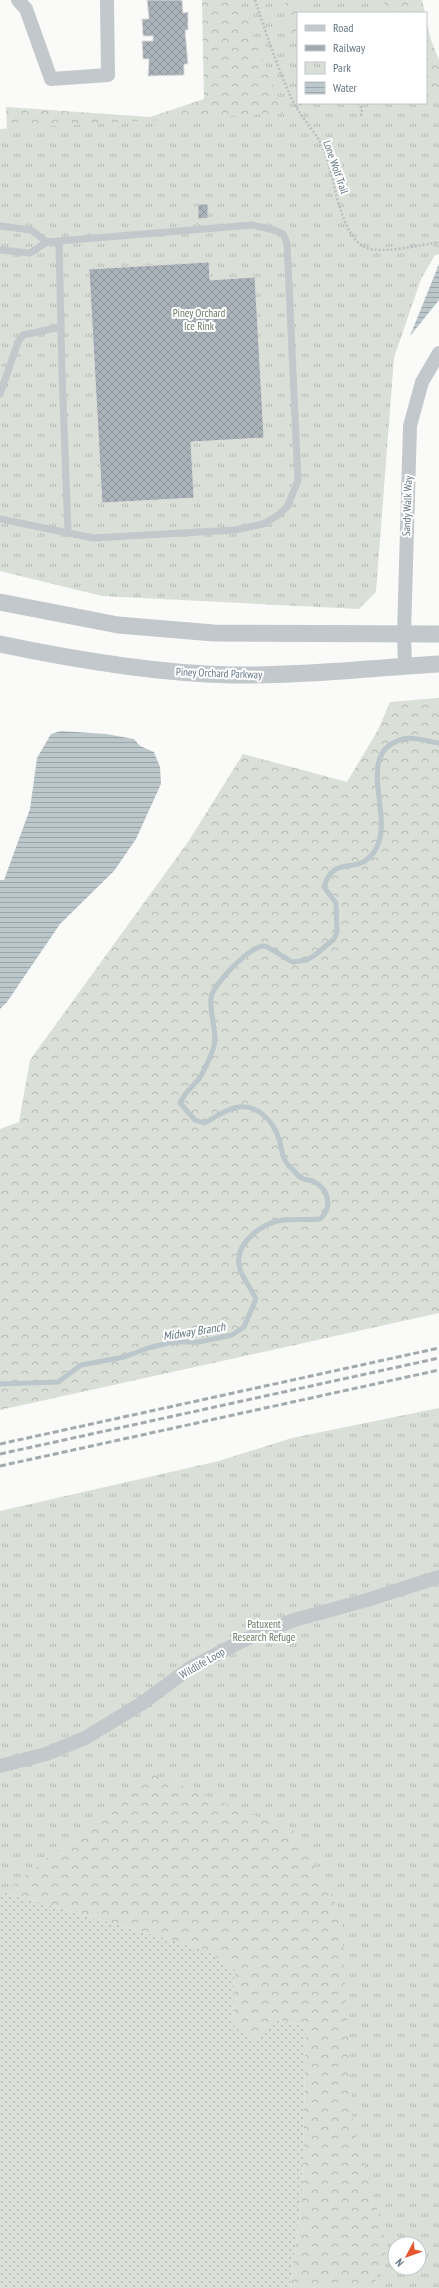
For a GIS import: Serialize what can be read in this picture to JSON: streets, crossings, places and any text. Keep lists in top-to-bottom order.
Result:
{
  "streets": {
    "street": ["Sandy Walk Way", "Piney Orchard Parkway", "Wildlife Loop"],
    "path": ["Lone Wolf Trail"]
  },
  "crossings": [
    ["Sandy Walk Way", "Piney Orchard Parkway"]
  ],
  "water": ["Midway Branch"],
  "parks": ["Piney Orchard Ice Rink", "Patuxent Research Refuge"],
  "legend": [
    "Road",
    "Railway",
    "Park",
    "Water"
  ],
  "north": "bottom left"
}
